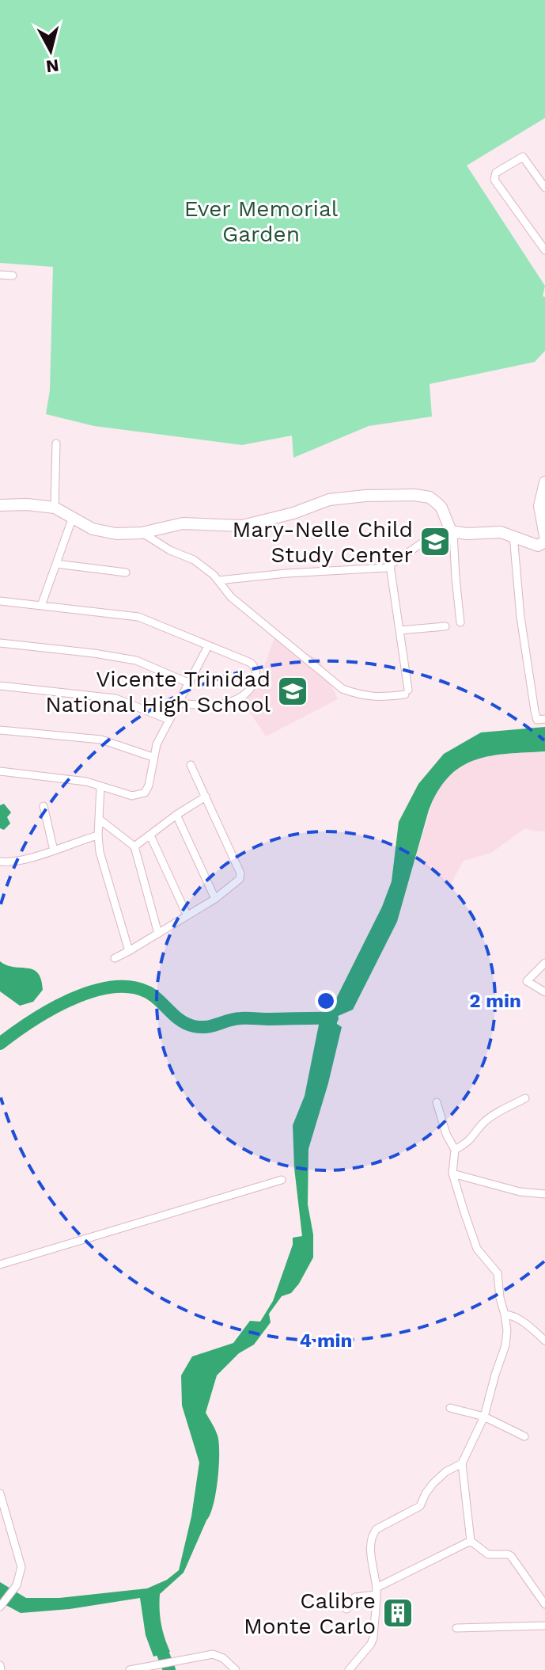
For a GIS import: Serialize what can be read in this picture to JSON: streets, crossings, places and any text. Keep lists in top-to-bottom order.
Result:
{
  "parks": ["Ever Memorial Garden"],
  "places": {
    "school or university": ["Mary-Nelle Child Study Center", "Vicente Trinidad National High School"],
    "building": ["Calibre Monte Carlo"]
  },
  "north": "bottom",
  "rings": ["2 min", "4 min"]
}
